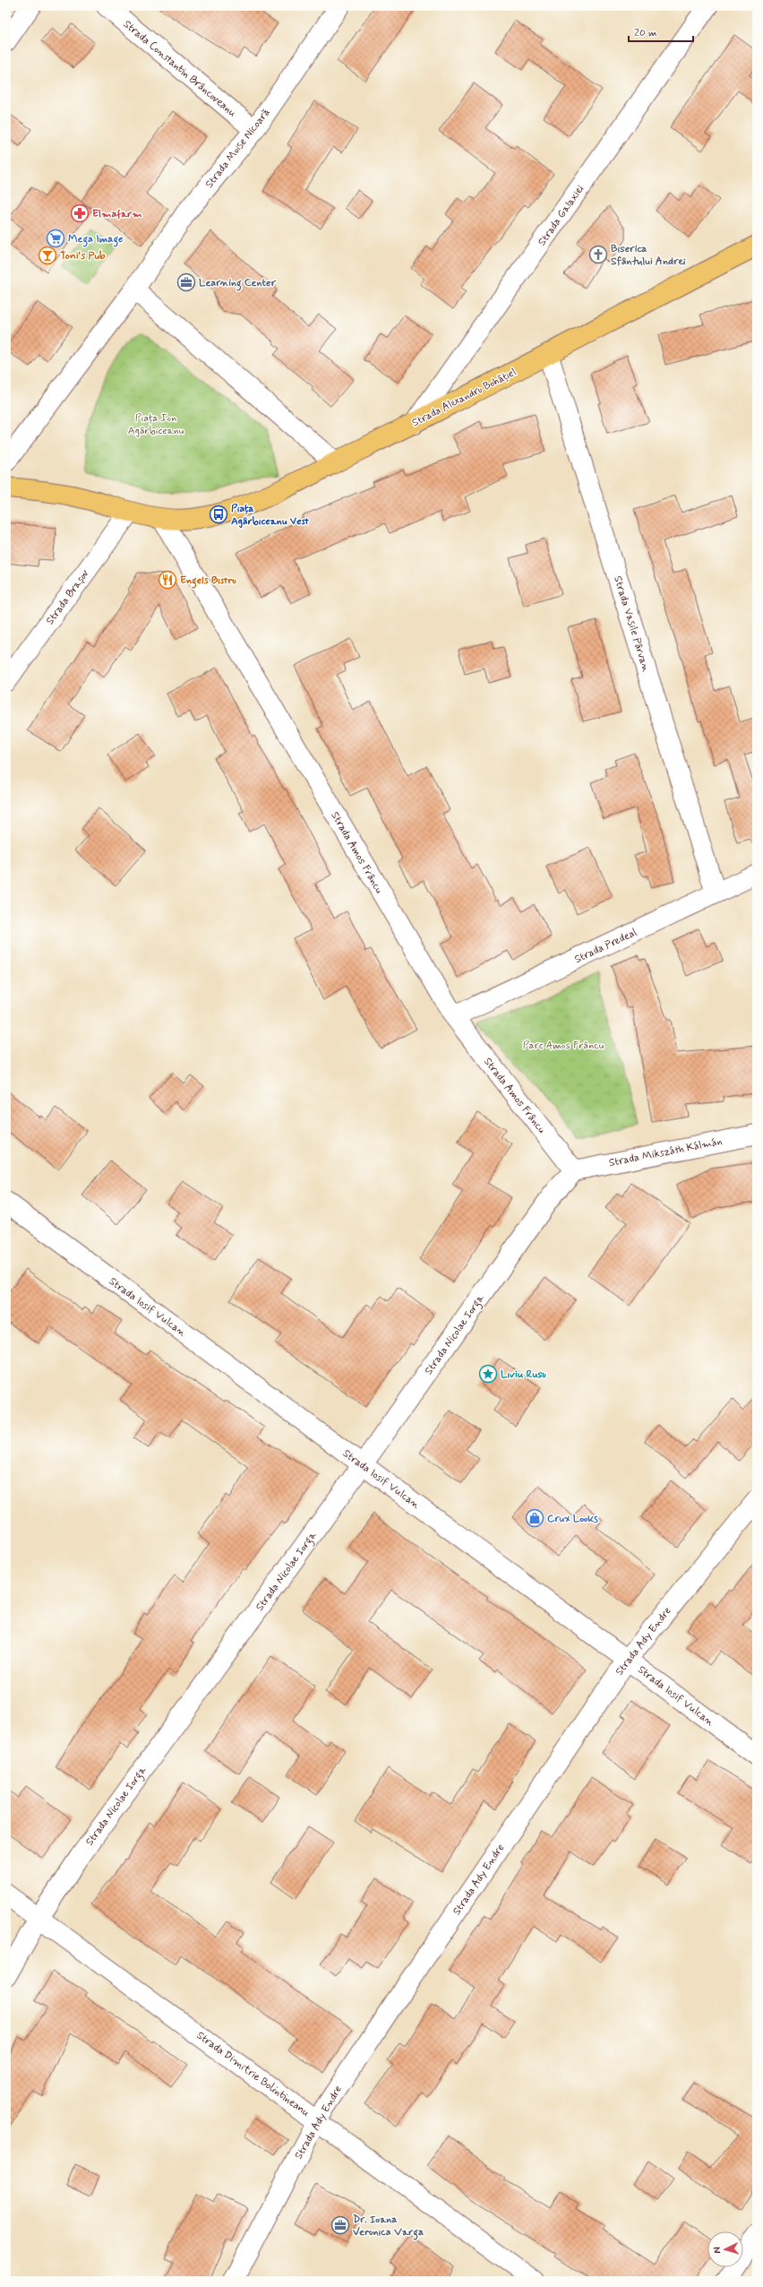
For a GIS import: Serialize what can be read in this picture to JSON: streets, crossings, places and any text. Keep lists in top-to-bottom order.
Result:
{
  "streets": {
    "main road": ["Strada Alexandru Bohățiel"],
    "street": [
      "Strada Constantin Brâncoveanu",
      "Strada Moise Nicoară",
      "Strada Galaxiei",
      "Strada Brașov",
      "Strada Vasile Pârvan",
      "Strada Amos Frâncu",
      "Strada Predeal",
      "Strada Mikszáth Kálmán",
      "Strada Iosif Vulcan",
      "Strada Nicolae Iorga",
      "Strada Ady Endre",
      "Strada Dimitrie Bolintineanu"
    ]
  },
  "crossings": [
    ["Strada Constantin Brâncoveanu", "Strada Moise Nicoară"],
    ["Strada Galaxiei", "Strada Alexandru Bohățiel"],
    ["Strada Alexandru Bohățiel", "Strada Brașov"],
    ["Strada Alexandru Bohățiel", "Strada Vasile Pârvan"],
    ["Strada Alexandru Bohățiel", "Strada Amos Frâncu"],
    ["Strada Vasile Pârvan", "Strada Predeal"],
    ["Strada Amos Frâncu", "Strada Predeal"],
    ["Strada Amos Frâncu", "Strada Mikszáth Kálmán"],
    ["Strada Amos Frâncu", "Strada Nicolae Iorga"],
    ["Strada Mikszáth Kálmán", "Strada Nicolae Iorga"],
    ["Strada Iosif Vulcan", "Strada Nicolae Iorga"],
    ["Strada Iosif Vulcan", "Strada Ady Endre"],
    ["Strada Nicolae Iorga", "Strada Dimitrie Bolintineanu"],
    ["Strada Ady Endre", "Strada Dimitrie Bolintineanu"]
  ],
  "parks": ["Piața Ion Agârbiceanu", "Parc Amos Frâncu"],
  "places": {
    "pharmacy": ["Elmafarm"],
    "supermarket": ["Mega Image"],
    "church": ["Biserica Sfântului Andrei"],
    "bar": ["Toni's Pub"],
    "office": ["Learning Center", "Dr. Ioana Veronica Varga"],
    "bus stop": ["Piața Agârbiceanu Vest"],
    "restaurant": ["Engels Bistro"],
    "place": ["Liviu Rusu"],
    "shop": ["Crux Looks"]
  },
  "scale_bar": "20 m",
  "north": "left"
}
